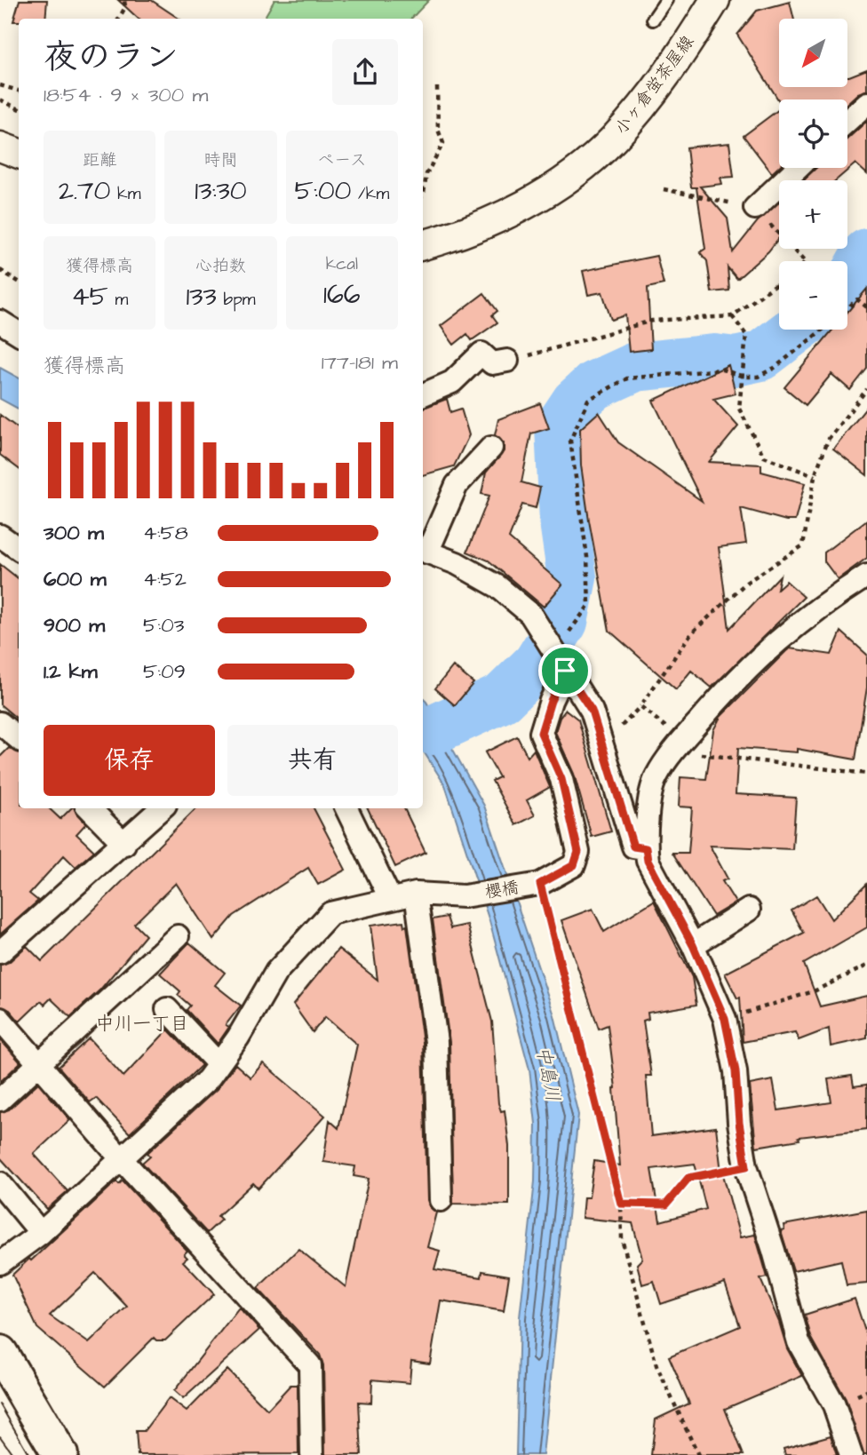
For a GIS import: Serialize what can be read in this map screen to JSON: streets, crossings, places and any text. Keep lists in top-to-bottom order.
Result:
{
  "streets": {
    "street": ["小ヶ倉蛍茶屋線", "櫻橋"]
  },
  "districts": ["中川一丁目"],
  "water": ["中島川"],
  "north": "bottom left",
  "page": {
    "map_buttons": ["+", "−"],
    "heading": ["夜のラン", "18:54 · 9 × 300 m"],
    "stats": [
      ["距離", "2.70 km"],
      ["時間", "13:30"],
      ["ペース", "5:00 /km"],
      ["獲得標高", "45 m"],
      ["心拍数", "133 bpm"],
      ["kcal", "166"]
    ],
    "chart": ["獲得標高", "177–181 m"],
    "list": [
      {
        "name": "300 m",
        "note": "4:58"
      },
      {
        "name": "600 m",
        "note": "4:52"
      },
      {
        "name": "900 m",
        "note": "5:03"
      },
      {
        "name": "1.2 km",
        "note": "5:09"
      }
    ],
    "buttons": ["保存", "共有"]
  }
}
